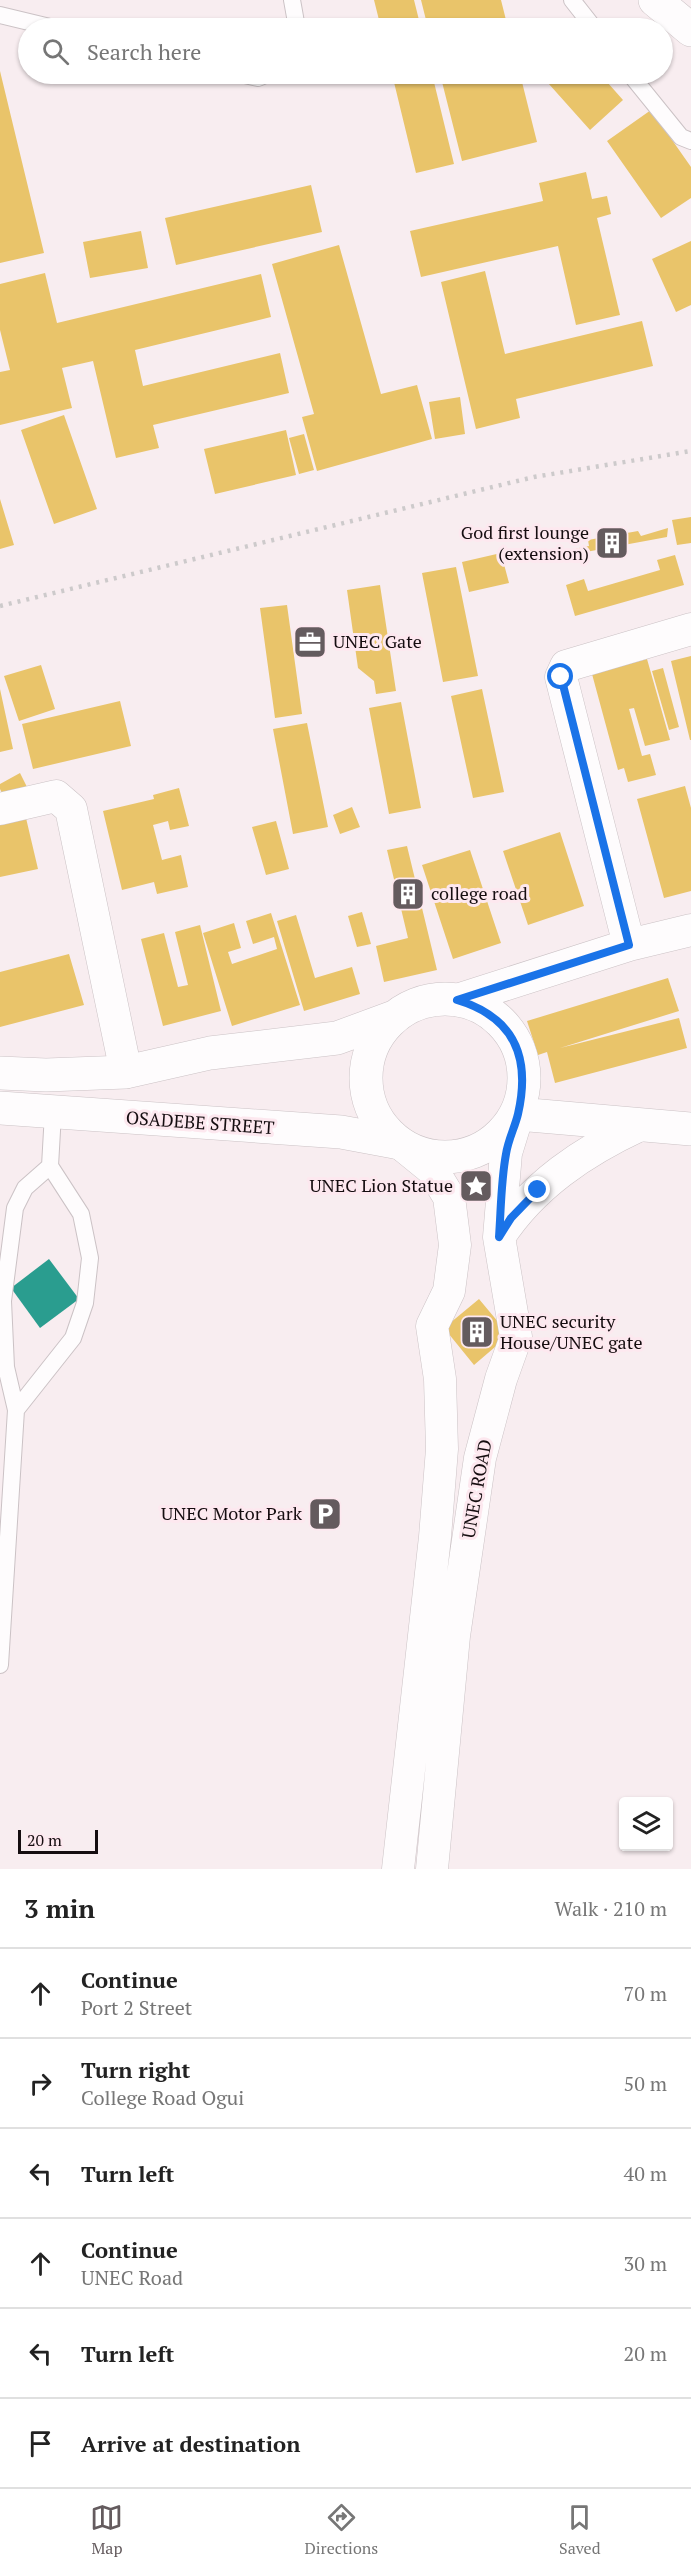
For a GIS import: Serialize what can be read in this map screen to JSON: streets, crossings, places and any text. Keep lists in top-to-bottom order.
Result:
{
  "streets": {
    "main road": ["OSADEBE STREET"],
    "street": ["UNEC ROAD"]
  },
  "crossings": [
    ["OSADEBE STREET", "UNEC ROAD"]
  ],
  "places": {
    "building": ["God first lounge (extension)", "college road", "UNEC security House/UNEC gate"],
    "office": ["UNEC Gate"],
    "place": ["UNEC Lion Statue"],
    "parking": ["UNEC Motor Park"]
  },
  "scale_bar": "20 m",
  "page": {
    "search": "Search here",
    "scale": "20 m",
    "heading": ["3 min", "Walk · 210 m"],
    "list": [
      ["Continue", "Port 2 Street", "70 m"],
      ["Turn right", "College Road Ogui", "50 m"],
      ["Turn left", "40 m"],
      ["Continue", "UNEC Road", "30 m"],
      ["Turn left", "20 m"],
      "Arrive at destination"
    ],
    "nav": ["Map", "Directions", "Saved"]
  }
}
